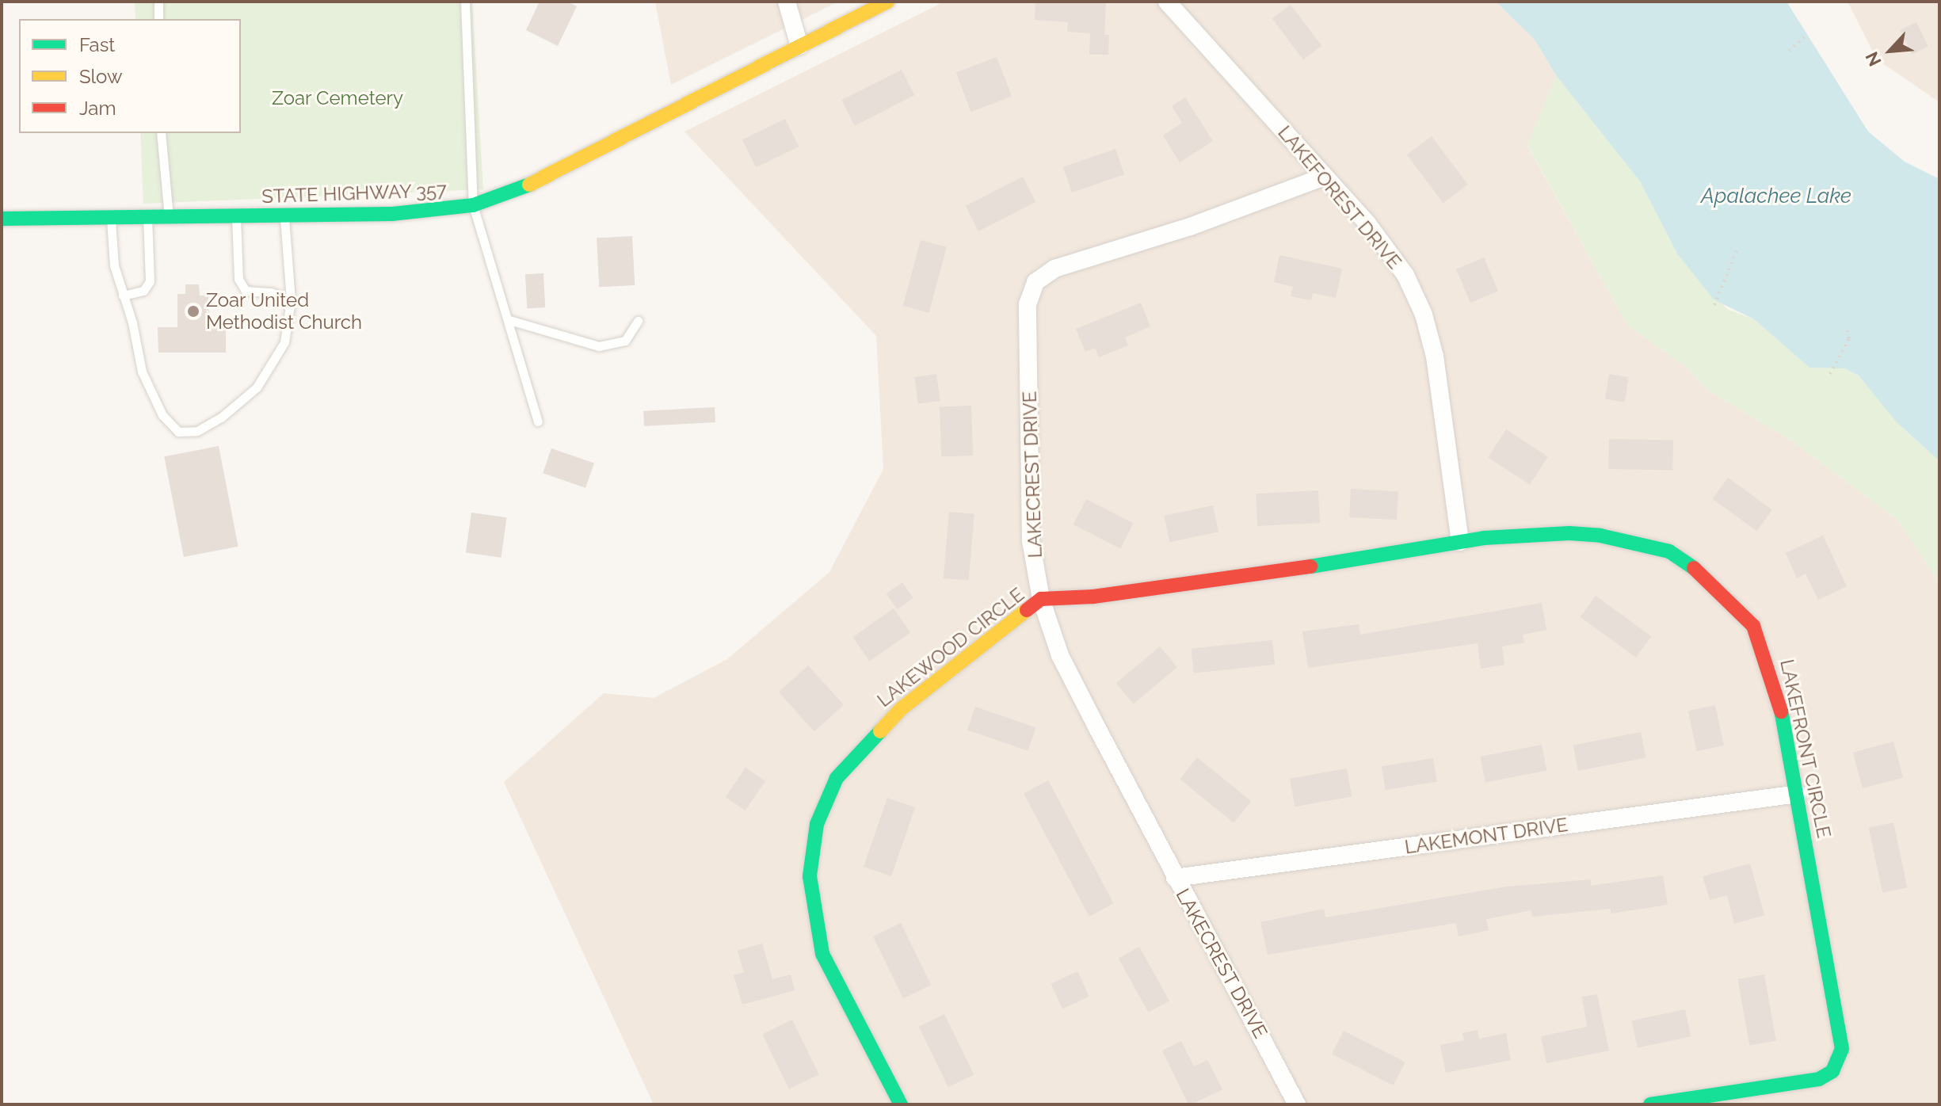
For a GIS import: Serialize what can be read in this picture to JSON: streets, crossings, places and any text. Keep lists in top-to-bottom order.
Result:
{
  "streets": {
    "street": [
      "STATE HIGHWAY 357",
      "LAKEFOREST DRIVE",
      "LAKECREST DRIVE",
      "LAKEWOOD CIRCLE",
      "LAKEFRONT CIRCLE",
      "LAKEMONT DRIVE"
    ]
  },
  "crossings": [
    ["LAKEFOREST DRIVE", "LAKECREST DRIVE"],
    ["LAKEFOREST DRIVE", "LAKEWOOD CIRCLE"],
    ["LAKEFOREST DRIVE", "LAKEFRONT CIRCLE"],
    ["LAKECREST DRIVE", "LAKEWOOD CIRCLE"],
    ["LAKECREST DRIVE", "LAKEMONT DRIVE"],
    ["LAKEWOOD CIRCLE", "LAKEFRONT CIRCLE"],
    ["LAKEFRONT CIRCLE", "LAKEMONT DRIVE"]
  ],
  "water": ["Apalachee Lake"],
  "parks": ["Zoar Cemetery"],
  "places": ["Zoar United Methodist Church"],
  "legend": ["Fast", "Slow", "Jam"],
  "north": "bottom left"
}
